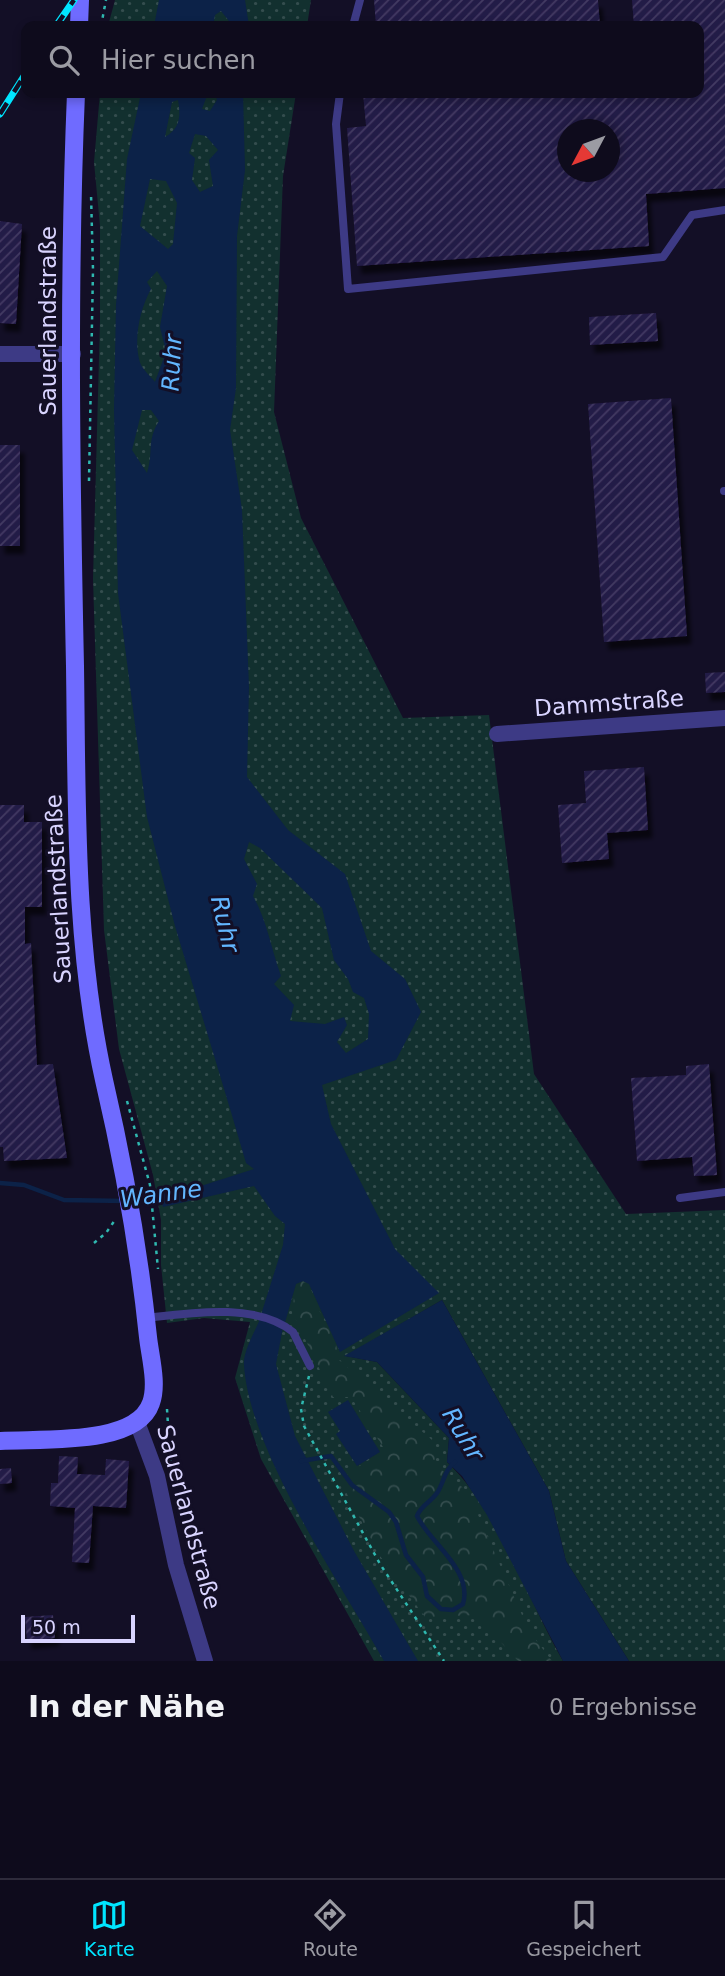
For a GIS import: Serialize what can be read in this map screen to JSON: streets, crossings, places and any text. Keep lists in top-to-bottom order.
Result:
{
  "streets": {
    "street": ["Sauerlandstraße", "Dammstraße"]
  },
  "water": ["Ruhr", "Wanne"],
  "scale_bar": "50 m",
  "north": "bottom left",
  "page": {
    "search": "Hier suchen",
    "scale": "50 m",
    "heading": ["In der Nähe", "0 Ergebnisse"],
    "nav": ["Karte", "Route", "Gespeichert"]
  }
}
